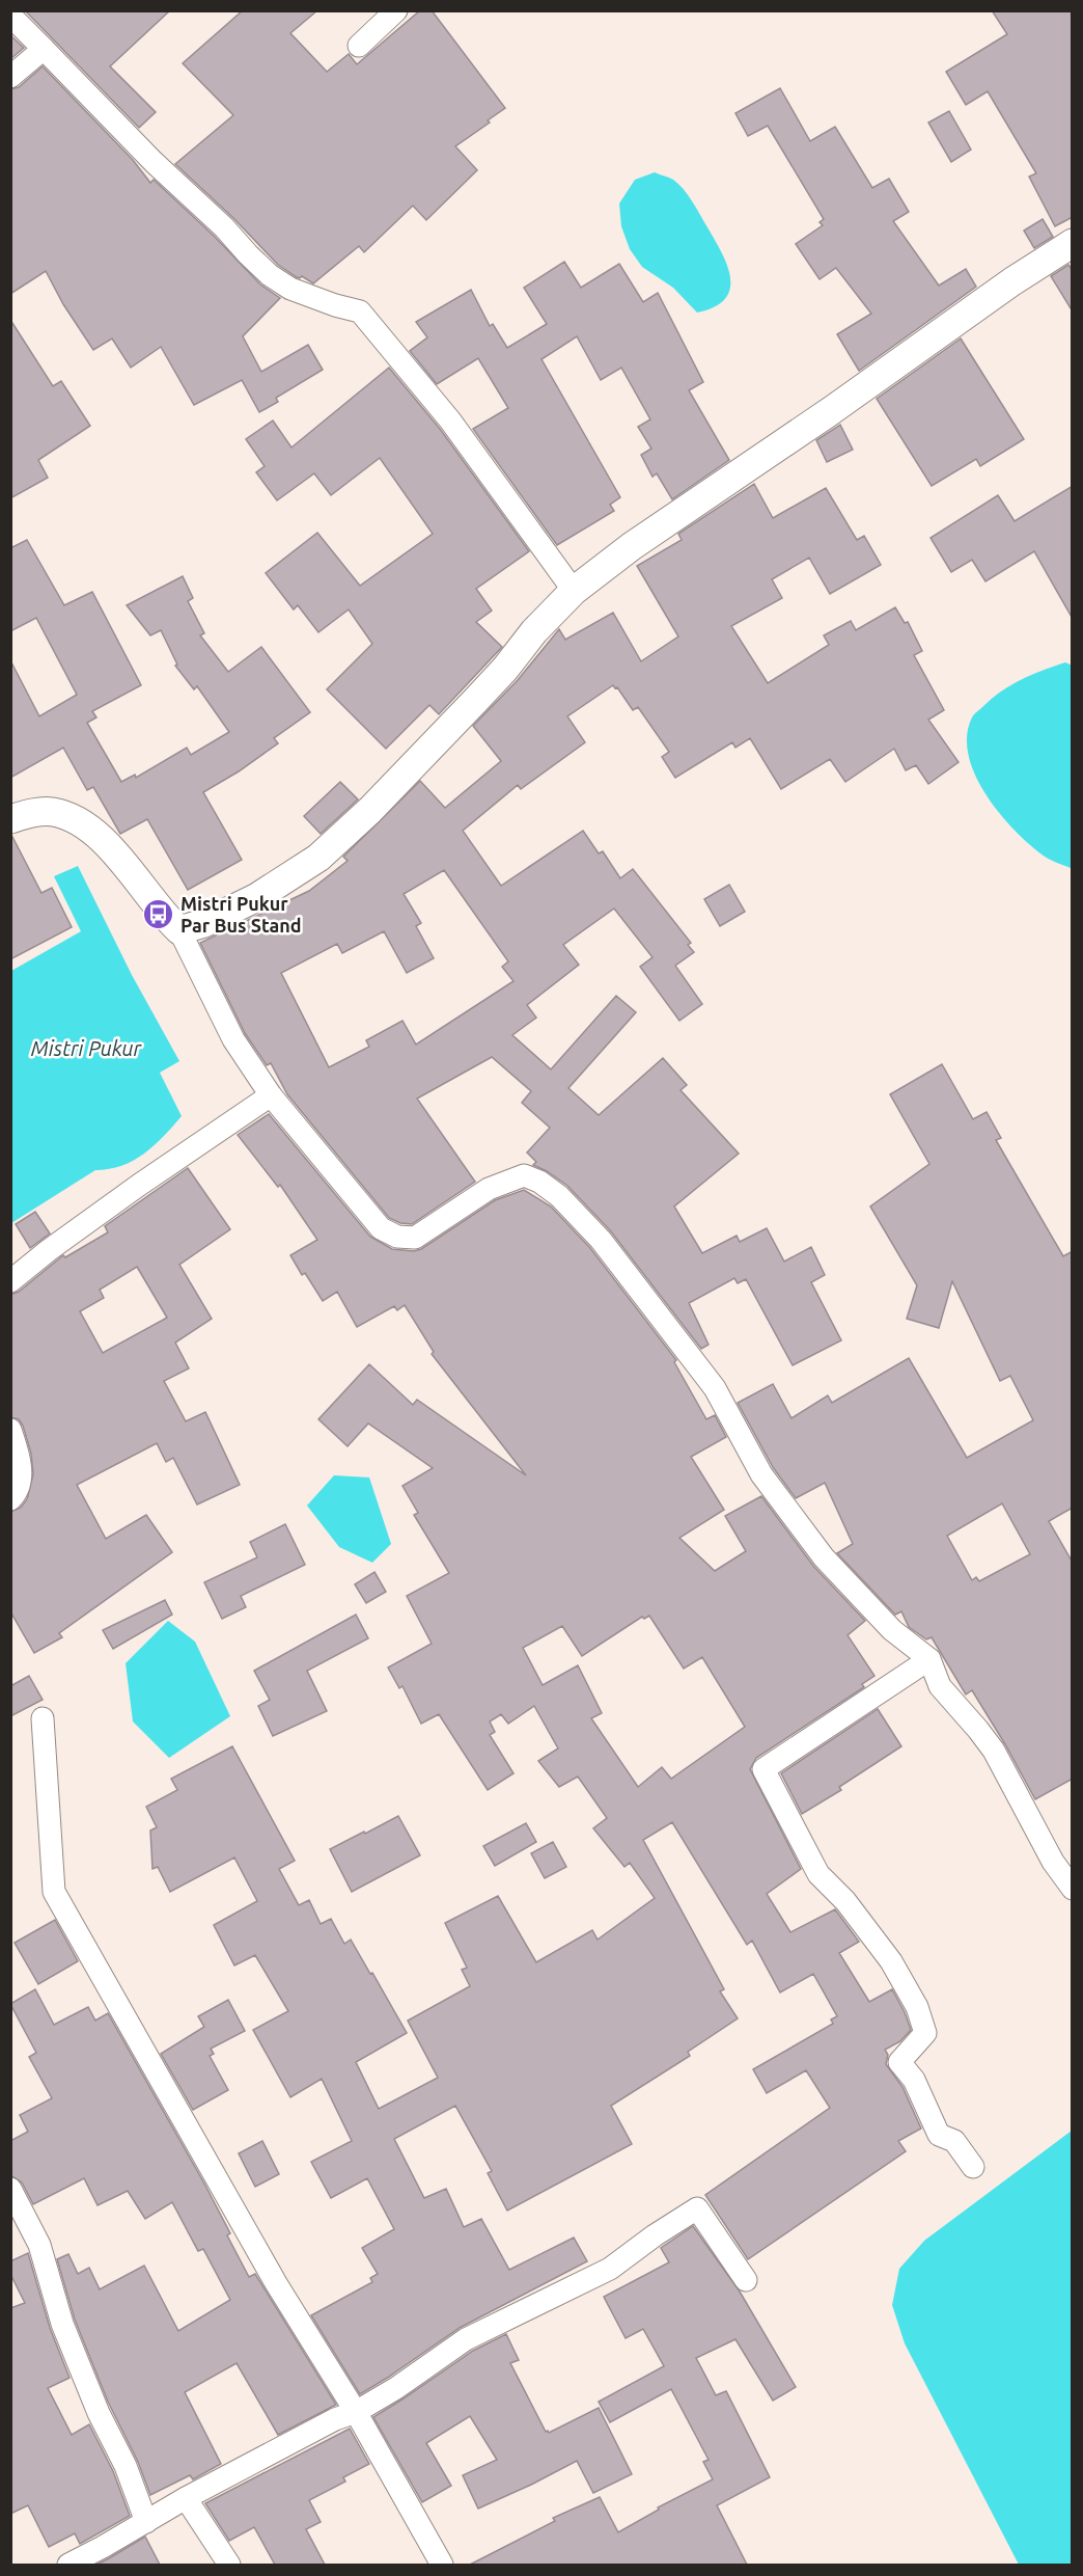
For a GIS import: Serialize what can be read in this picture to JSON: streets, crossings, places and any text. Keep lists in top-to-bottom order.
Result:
{
  "water": ["Mistri Pukur"],
  "places": {
    "bus stop": ["Mistri Pukur Par Bus Stand"]
  }
}
